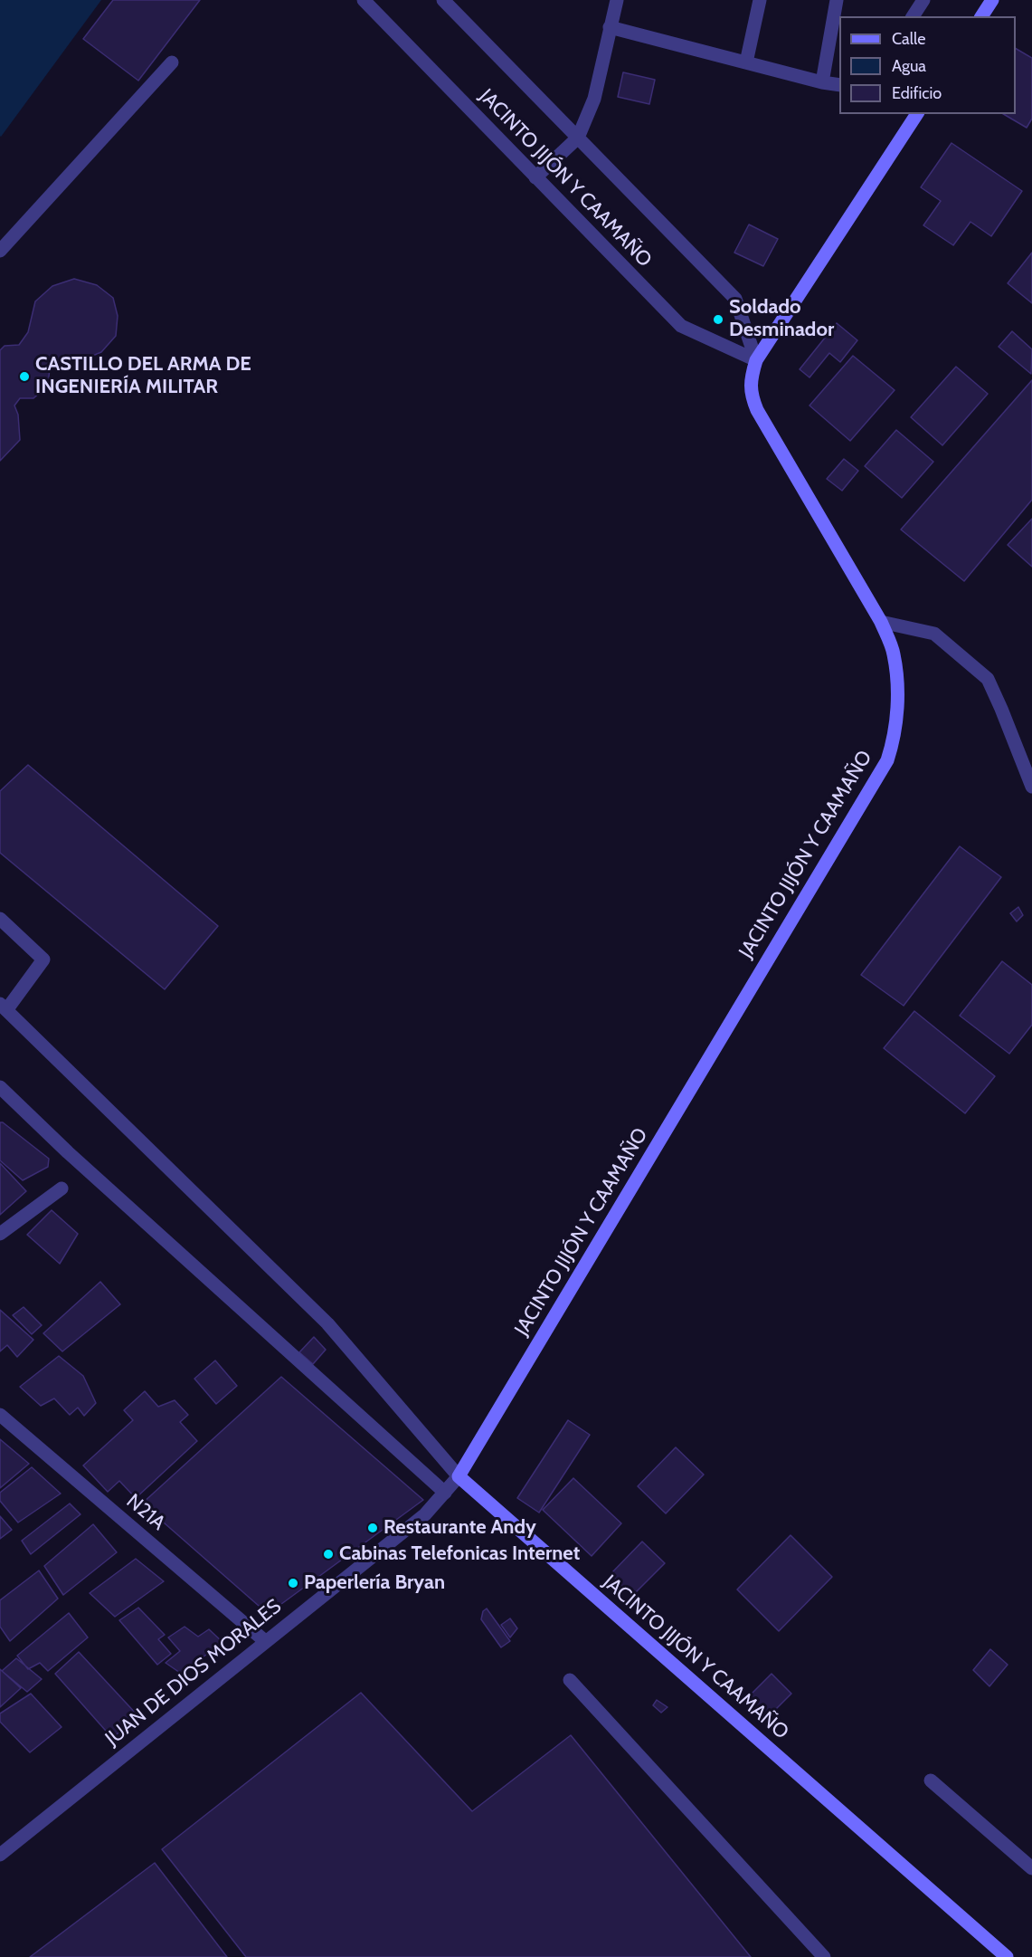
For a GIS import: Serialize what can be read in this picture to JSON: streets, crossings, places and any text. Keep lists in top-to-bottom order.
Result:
{
  "streets": {
    "street": ["JACINTO JIJÓN Y CAAMAÑO", "N21A", "JUAN DE DIOS MORALES"]
  },
  "crossings": [
    ["JACINTO JIJÓN Y CAAMAÑO", "JUAN DE DIOS MORALES"],
    ["N21A", "JUAN DE DIOS MORALES"]
  ],
  "places": [
    "Soldado Desminador",
    "CASTILLO DEL ARMA DE INGENIERÍA MILITAR",
    "Restaurante Andy",
    "Cabinas Telefonicas Internet",
    "Paperlería Bryan"
  ],
  "legend": ["Calle", "Agua", "Edificio"]
}
